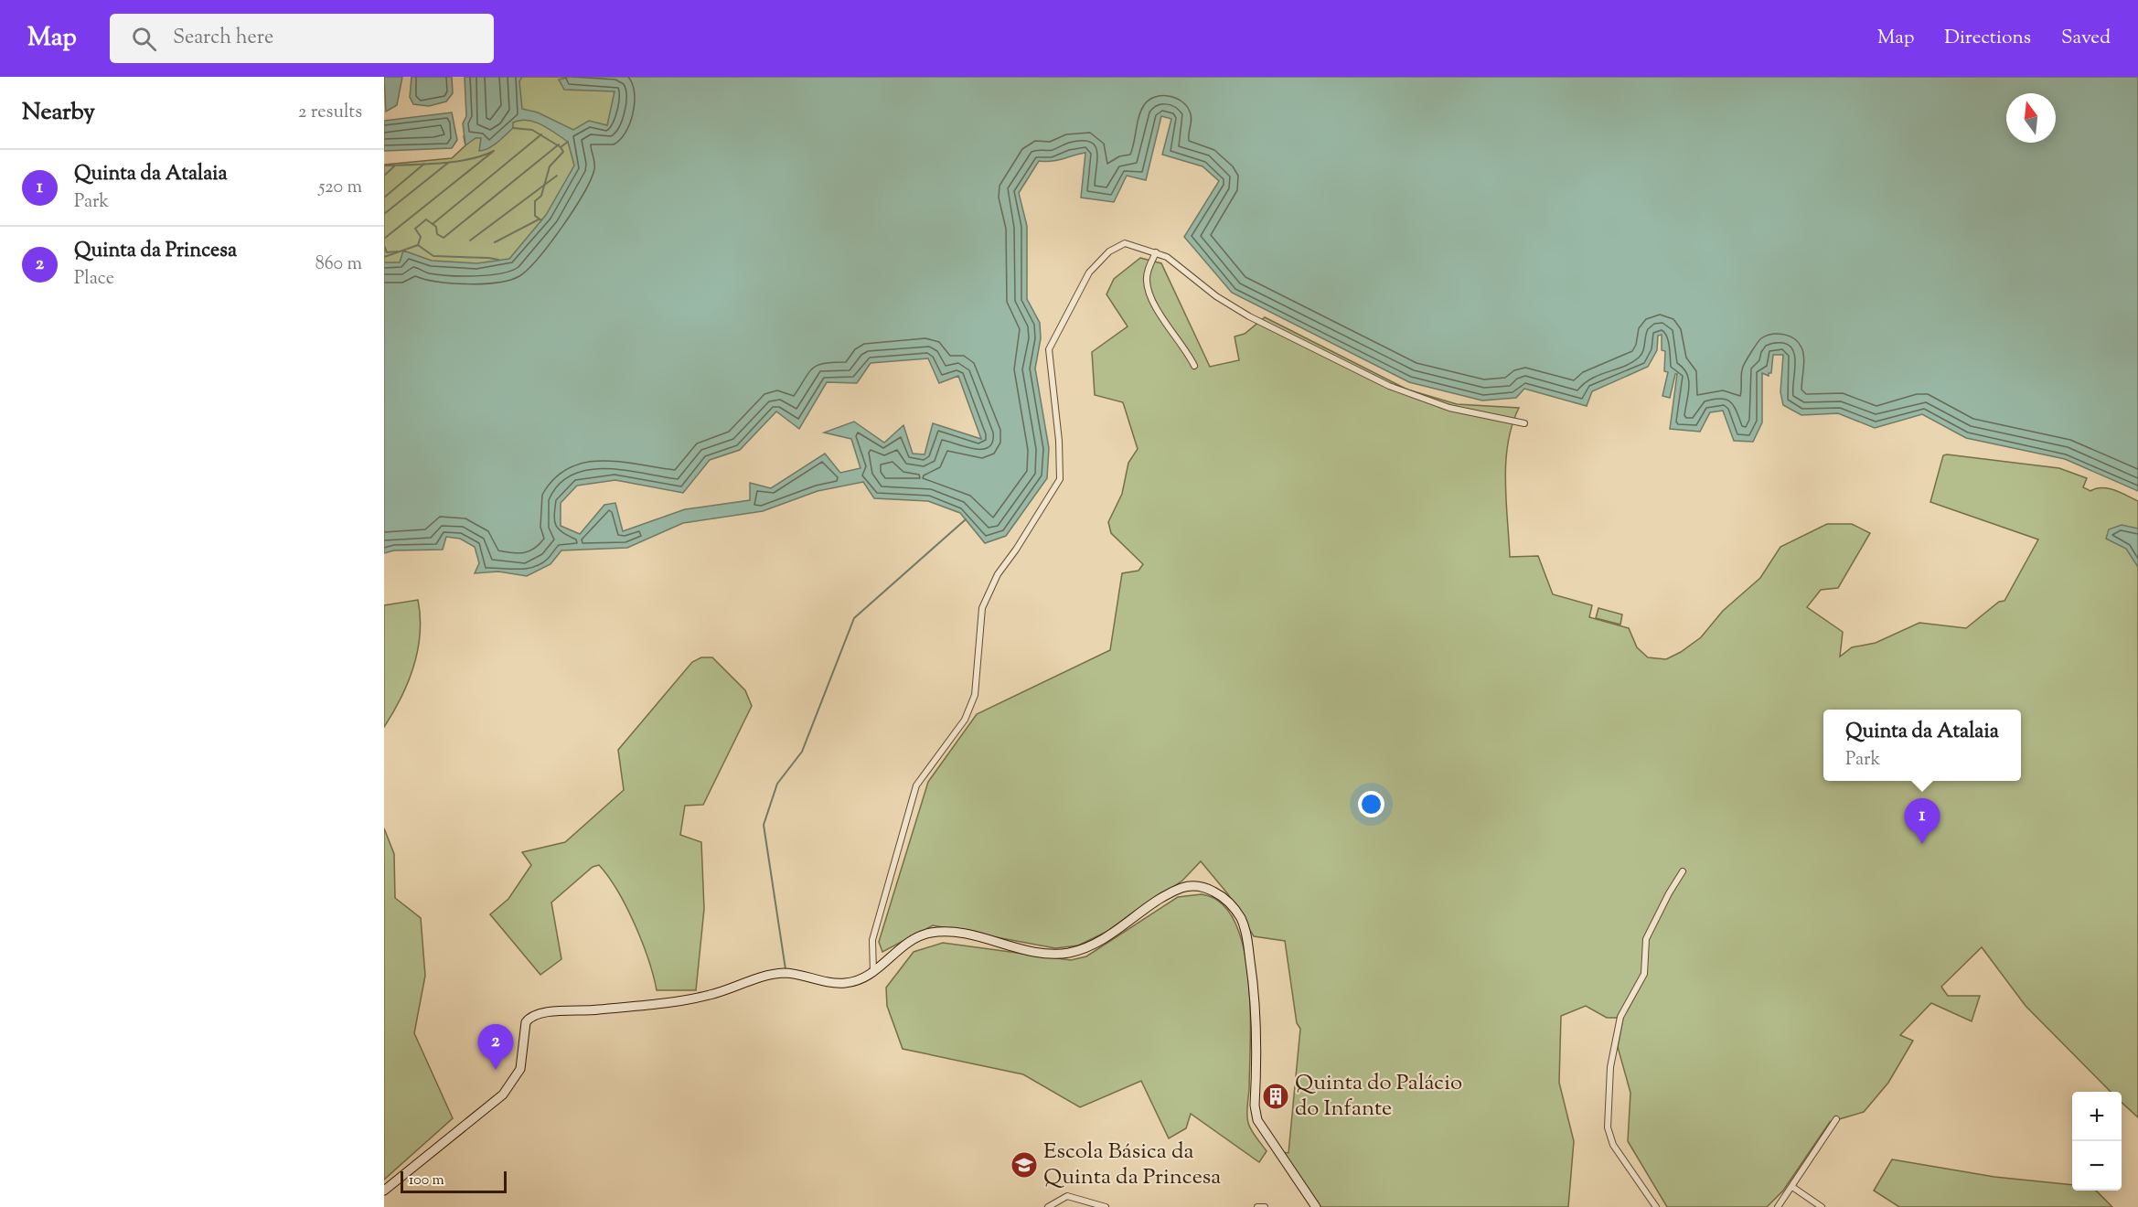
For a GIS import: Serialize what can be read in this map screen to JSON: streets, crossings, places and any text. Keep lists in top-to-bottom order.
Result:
{
  "places": {
    "building": ["Quinta do Palácio do Infante"],
    "school or university": ["Escola Básica da Quinta da Princesa"]
  },
  "scale_bar": "100 m",
  "north": "top",
  "page": {
    "header": "Map",
    "search": "Search here",
    "nav": ["Map", "Directions", "Saved"],
    "heading": ["Nearby", "2 results"],
    "list": [
      {
        "mark": "1",
        "name": "Quinta da Atalaia",
        "note": "Park",
        "value": "520 m"
      },
      {
        "mark": "2",
        "name": "Quinta da Princesa",
        "note": "Place",
        "value": "860 m"
      }
    ],
    "popup": ["Quinta da Atalaia", "Park"],
    "pins": ["1", "2"],
    "map_buttons": ["+", "−"],
    "scale": "100 m"
  }
}
